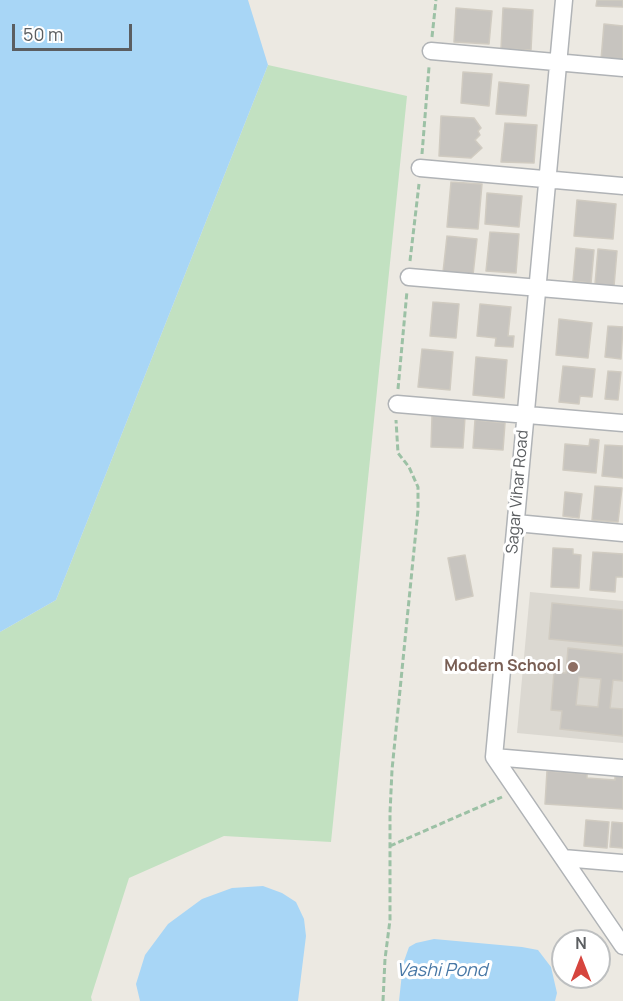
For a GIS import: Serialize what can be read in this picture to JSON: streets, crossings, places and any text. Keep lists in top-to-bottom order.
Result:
{
  "streets": {
    "street": ["Sagar Vihar Road"]
  },
  "water": ["Vashi Pond"],
  "places": ["Modern School"],
  "scale_bar": "50 m",
  "north": "top"
}
